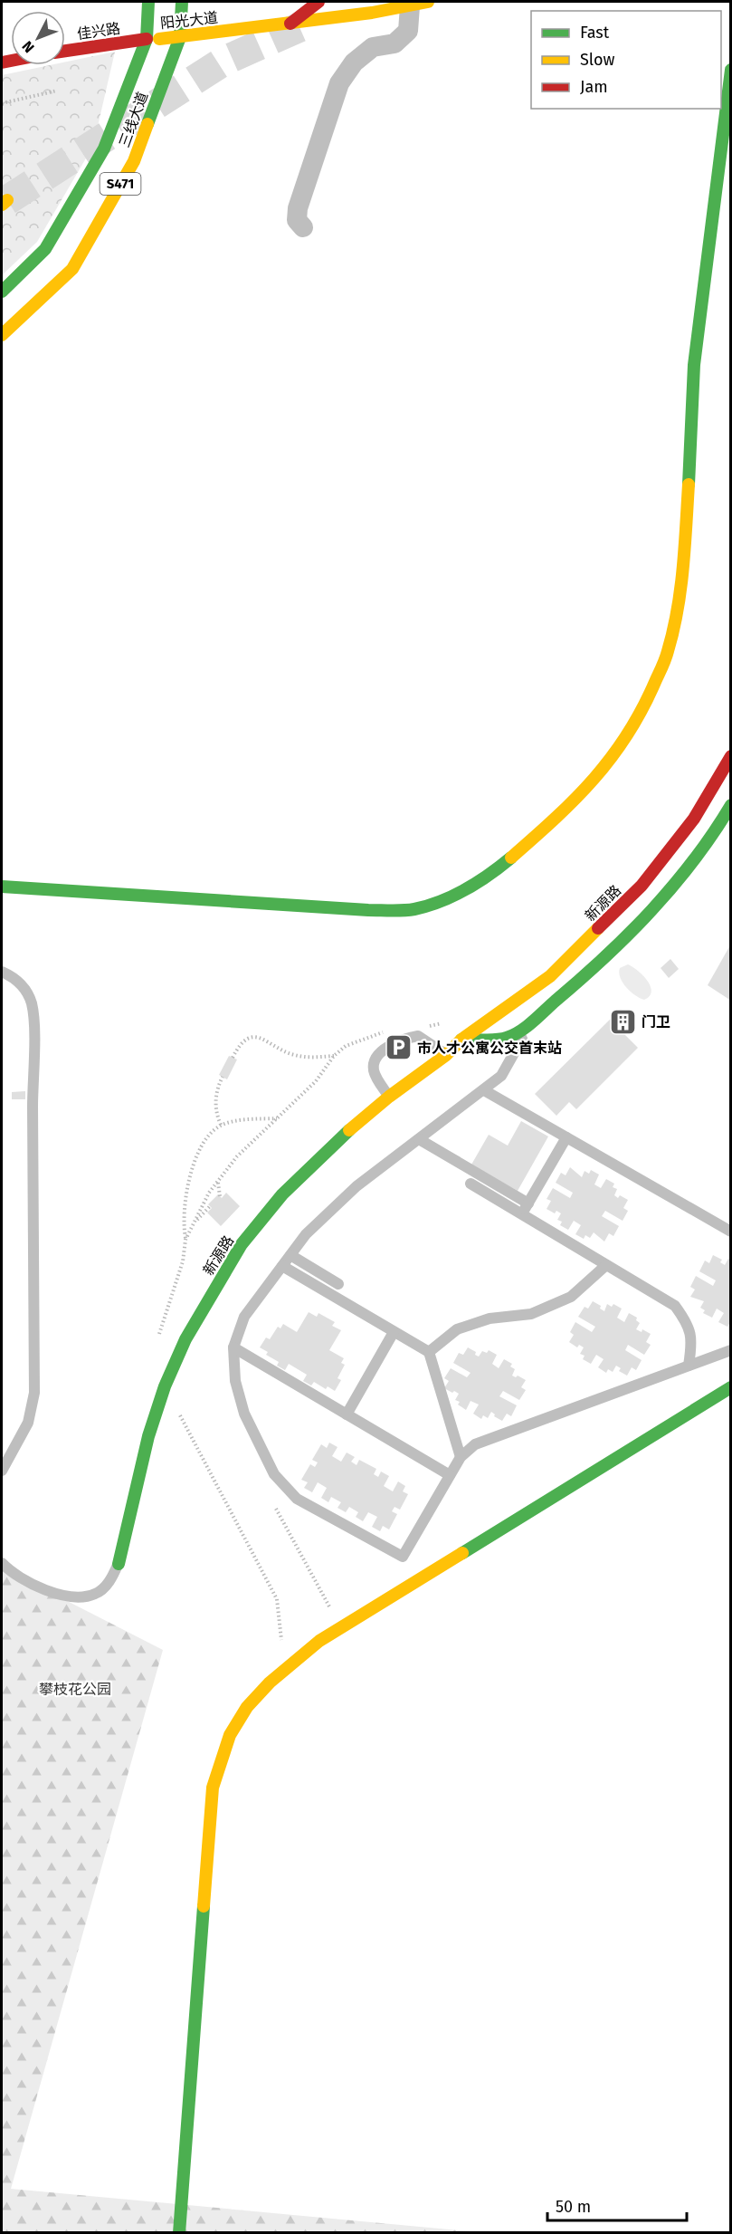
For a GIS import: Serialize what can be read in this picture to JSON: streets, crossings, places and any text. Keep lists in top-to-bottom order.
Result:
{
  "streets": {
    "street": [
      "阳光大道",
      "佳兴路",
      "三线大道",
      "S471",
      "新源路"
    ]
  },
  "crossings": [
    ["阳光大道", "佳兴路"],
    ["阳光大道", "三线大道"],
    ["佳兴路", "三线大道"]
  ],
  "parks": ["攀枝花公园"],
  "places": {
    "building": ["门卫"],
    "parking": ["市人才公寓公交首末站"]
  },
  "legend": ["Fast", "Slow", "Jam"],
  "scale_bar": "50 m",
  "north": "bottom left"
}
